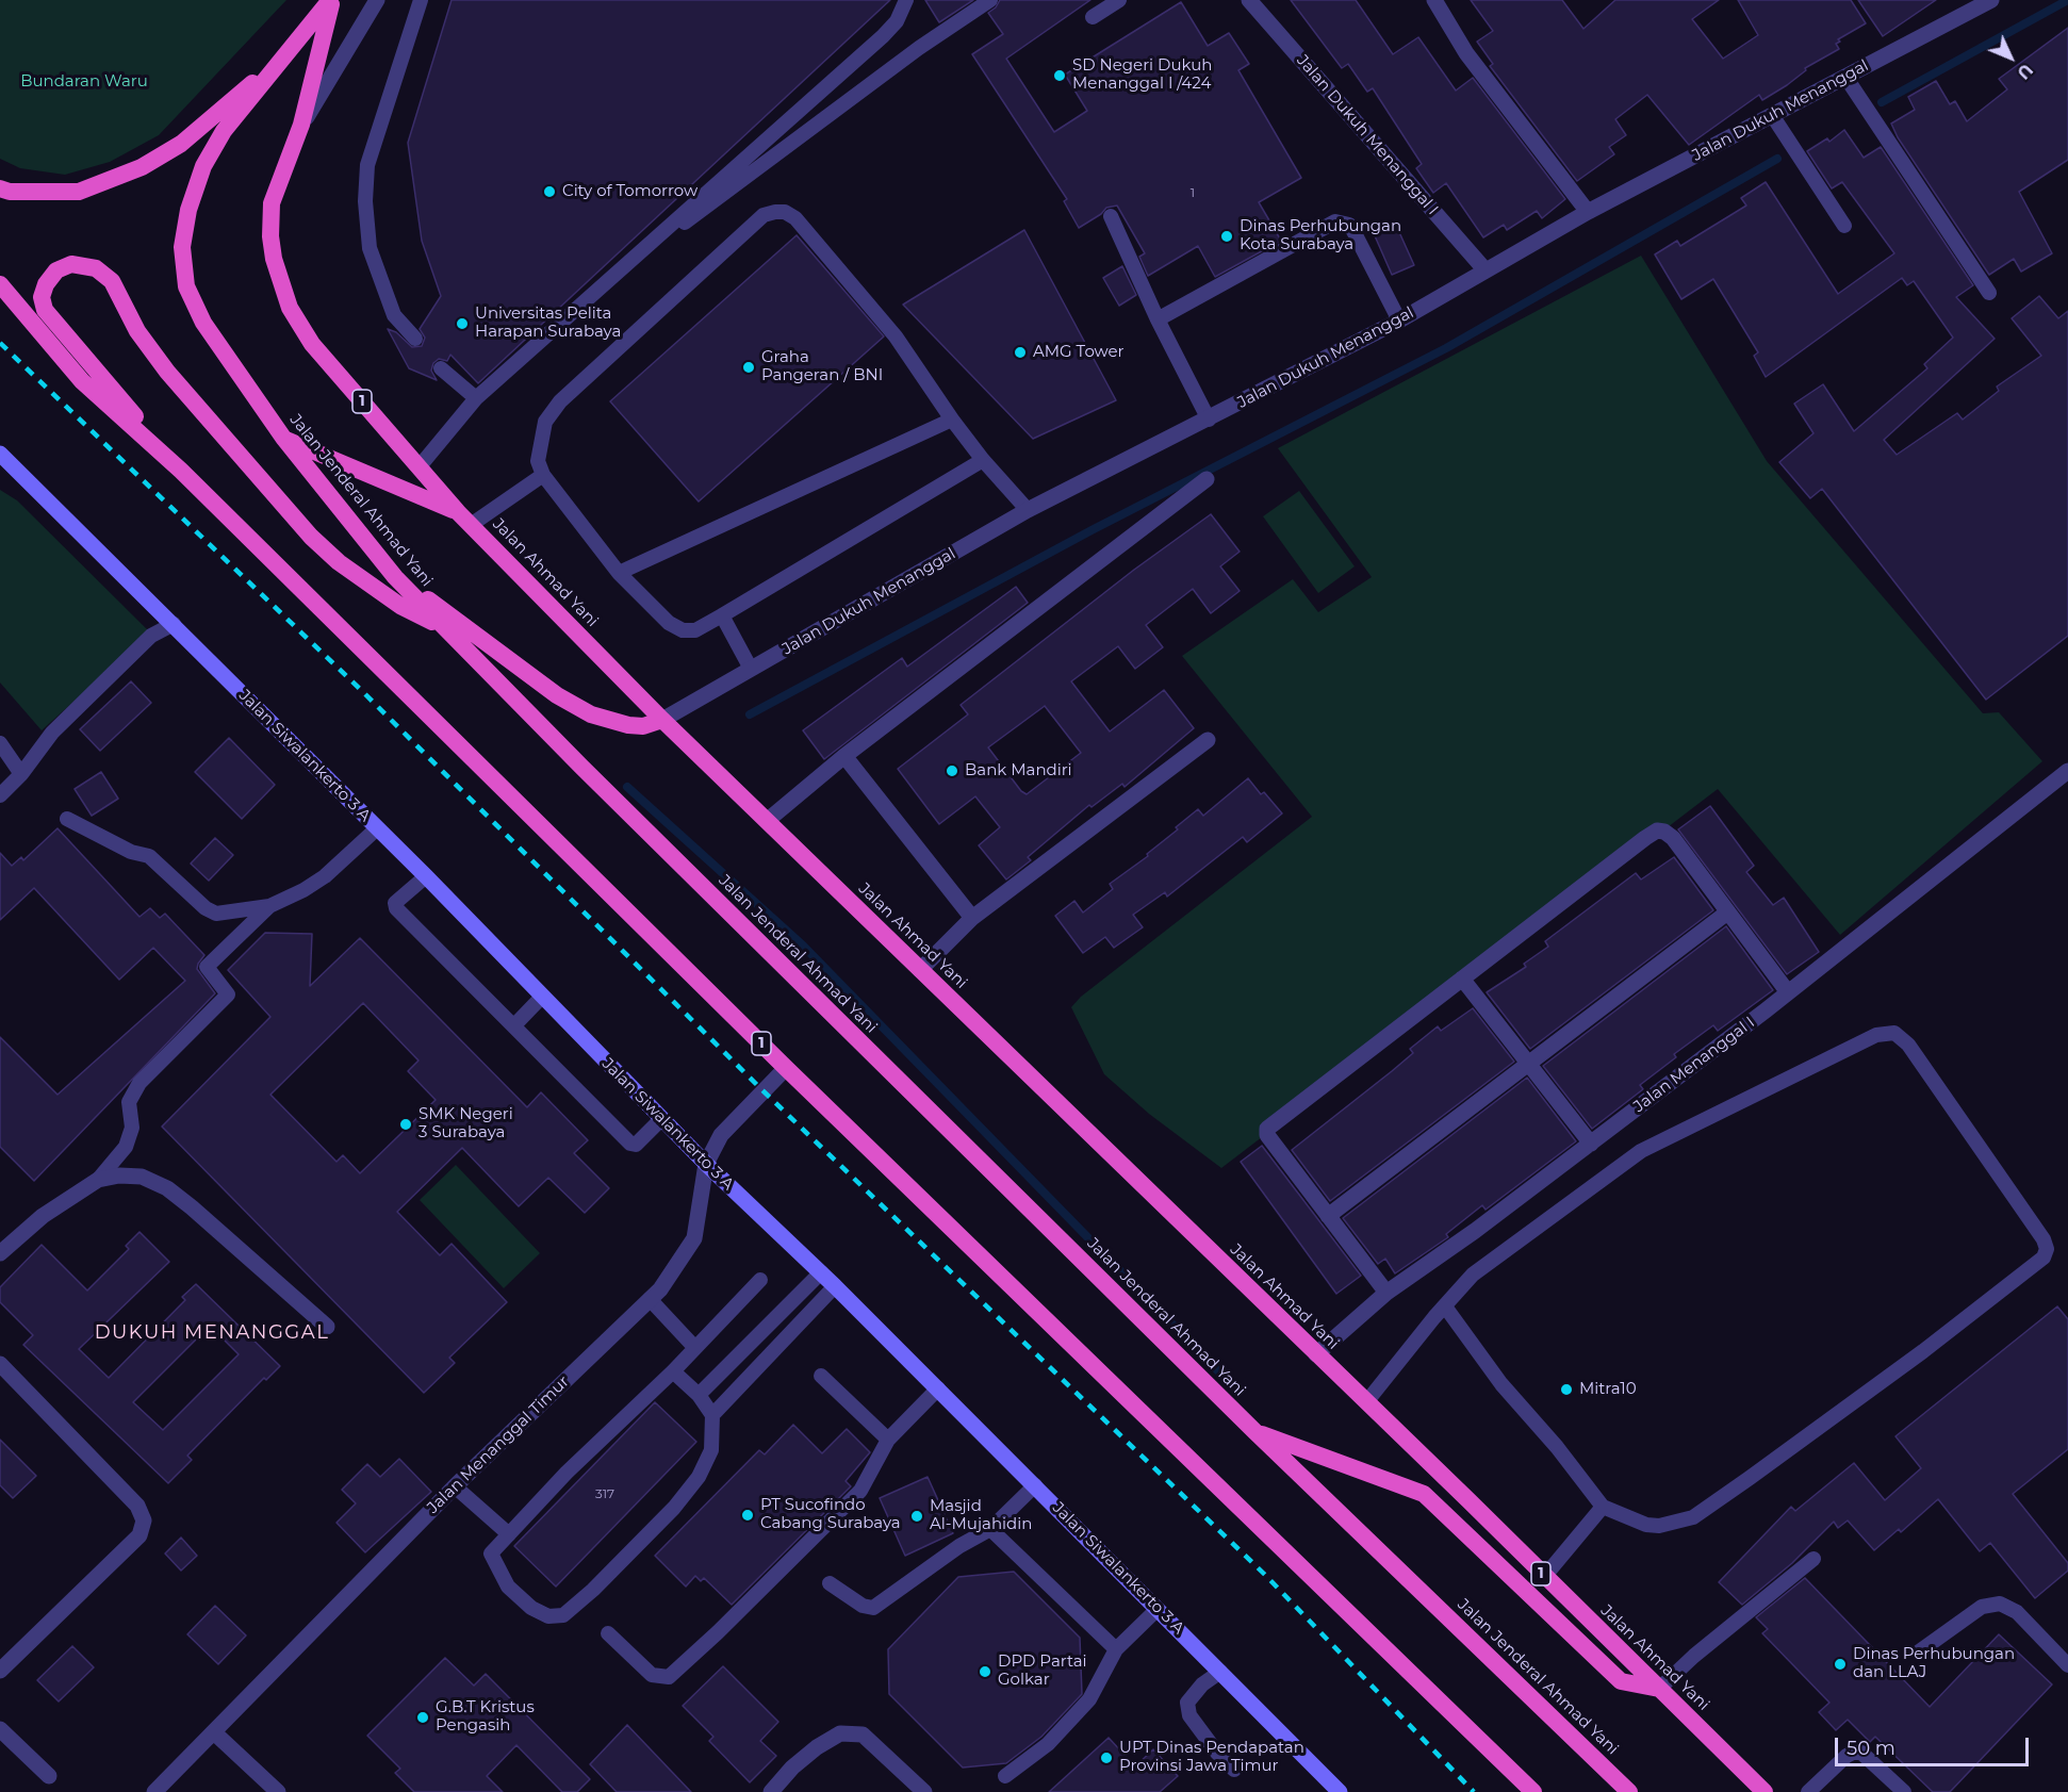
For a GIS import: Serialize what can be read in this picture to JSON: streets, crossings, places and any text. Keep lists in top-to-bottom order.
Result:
{
  "streets": {
    "highway": ["1", "Jalan Jenderal Ahmad Yani", "Jalan Ahmad Yani"],
    "main road": ["Jalan Siwalankerto 3 A"],
    "street": [
      "Jalan Dukuh Menanggal",
      "Jalan Dukuh Menanggal I",
      "Jalan Menanggal I",
      "Jalan Menanggal Timur"
    ]
  },
  "crossings": [
    ["Jalan Dukuh Menanggal", "Jalan Dukuh Menanggal I"],
    ["Jalan Dukuh Menanggal", "Jalan Ahmad Yani"],
    ["1", "Jalan Jenderal Ahmad Yani"],
    ["1", "Jalan Ahmad Yani"],
    ["1", "Jalan Menanggal Timur"],
    ["Jalan Ahmad Yani", "Jalan Menanggal I"],
    ["Jalan Siwalankerto 3 A", "Jalan Menanggal Timur"]
  ],
  "districts": ["DUKUH MENANGGAL"],
  "parks": ["Bundaran Waru"],
  "places": [
    "SD Negeri Dukuh Menanggal I /424",
    "City of Tomorrow",
    "Dinas Perhubungan Kota Surabaya",
    "Universitas Pelita Harapan Surabaya",
    "AMG Tower",
    "Graha Pangeran / BNI",
    "Bank Mandiri",
    "SMK Negeri 3 Surabaya",
    "Mitra10",
    "PT Sucofindo Cabang Surabaya",
    "Masjid Al-Mujahidin",
    "Dinas Perhubungan dan LLAJ",
    "DPD Partai Golkar",
    "G.B.T Kristus Pengasih",
    "UPT Dinas Pendapatan Provinsi Jawa Timur"
  ],
  "house_numbers": ["1", "317"],
  "scale_bar": "50 m",
  "north": "bottom right"
}
